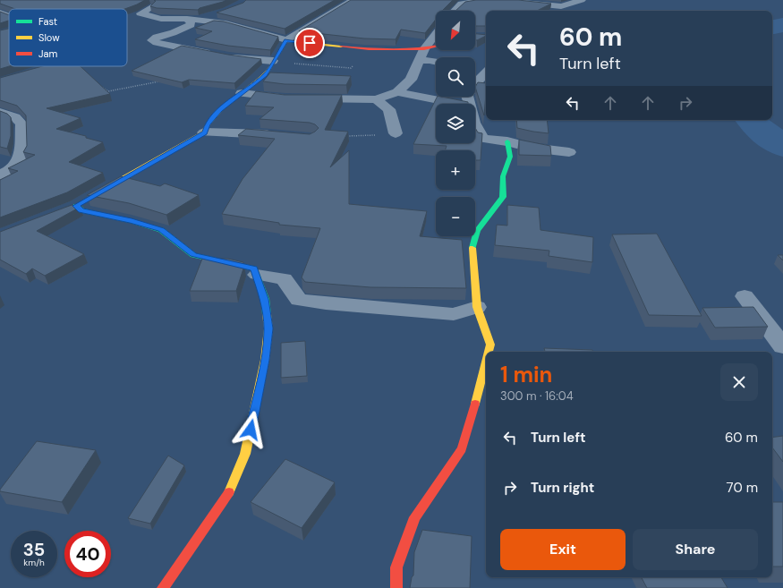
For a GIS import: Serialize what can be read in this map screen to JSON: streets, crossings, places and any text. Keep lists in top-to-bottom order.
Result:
{
  "legend": ["Fast", "Slow", "Jam"],
  "north": "bottom left",
  "page": {
    "map_buttons": ["+", "−"],
    "turn": ["60 m", "Turn left"],
    "heading": ["1 min", "300 m · 16:04"],
    "list": [
      {
        "name": "Turn left",
        "value": "60 m"
      },
      {
        "name": "Turn right",
        "value": "70 m"
      }
    ],
    "buttons": ["Exit", "Share"],
    "speed": "35 km/h",
    "limit": "40"
  }
}
